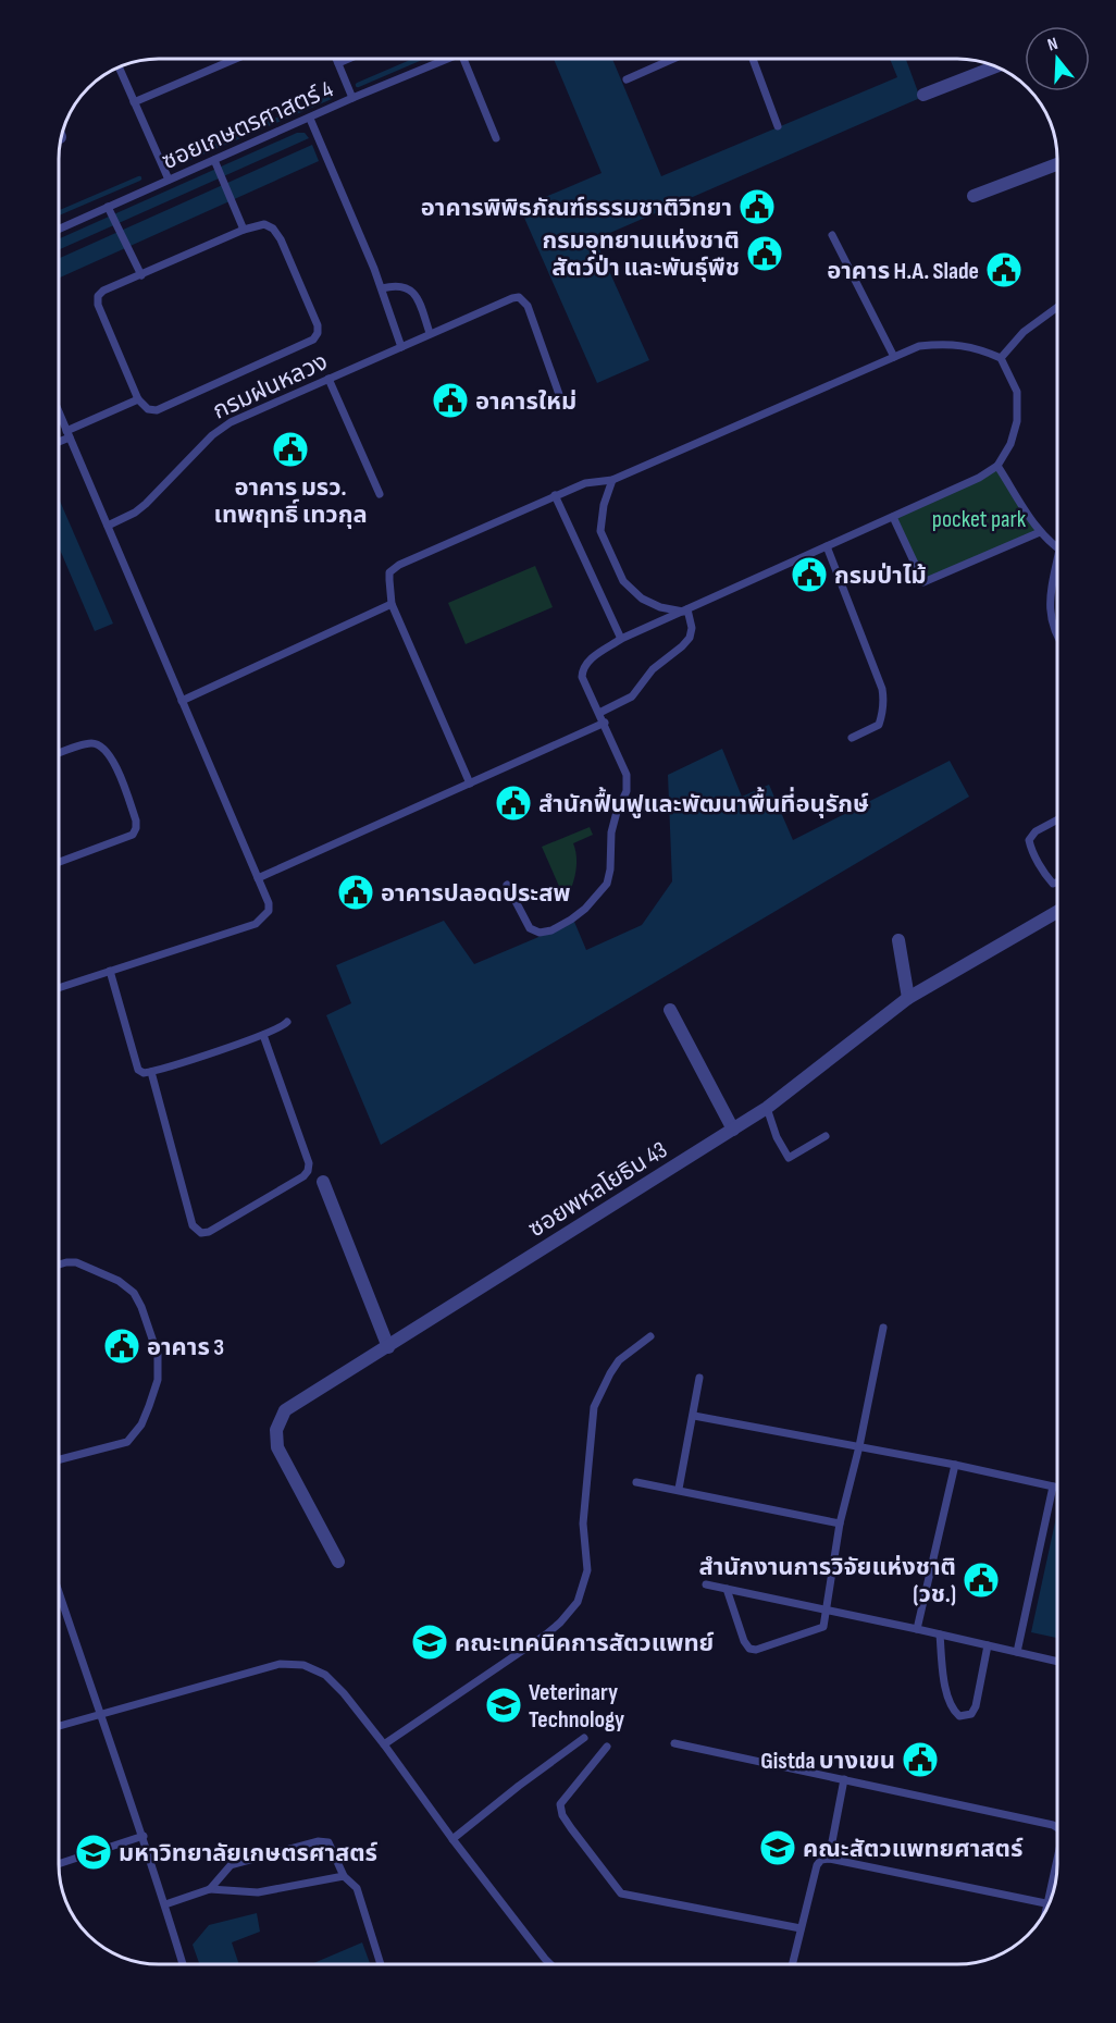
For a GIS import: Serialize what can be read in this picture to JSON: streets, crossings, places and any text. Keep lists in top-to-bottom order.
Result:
{
  "streets": {
    "street": ["ซอยพหลโยธิน 43"],
    "lane": ["ซอยเกษตรศาสตร์ 4", "กรมฝนหลวง"]
  },
  "parks": ["pocket park"],
  "places": {
    "public building": [
      "อาคารพิพิธภัณฑ์ธรรมชาติวิทยา",
      "กรมอุทยานแห่งชาติ สัตว์ป่า และพันธุ์พืช",
      "อาคาร H.A. Slade",
      "อาคารใหม่",
      "อาคาร มรว. เทพฤทธิ์ เทวกุล",
      "กรมป่าไม้",
      "สำนักฟื้นฟูและพัฒนาพื้นที่อนุรักษ์",
      "อาคารปลอดประสพ",
      "อาคาร 3",
      "สำนักงานการวิจัยแห่งชาติ (วช.)",
      "Gistda บางเขน"
    ],
    "school or university": [
      "คณะเทคนิคการสัตวแพทย์",
      "Veterinary Technology",
      "คณะสัตวแพทยศาสตร์",
      "มหาวิทยาลัยเกษตรศาสตร์"
    ]
  },
  "north": "top"
}
